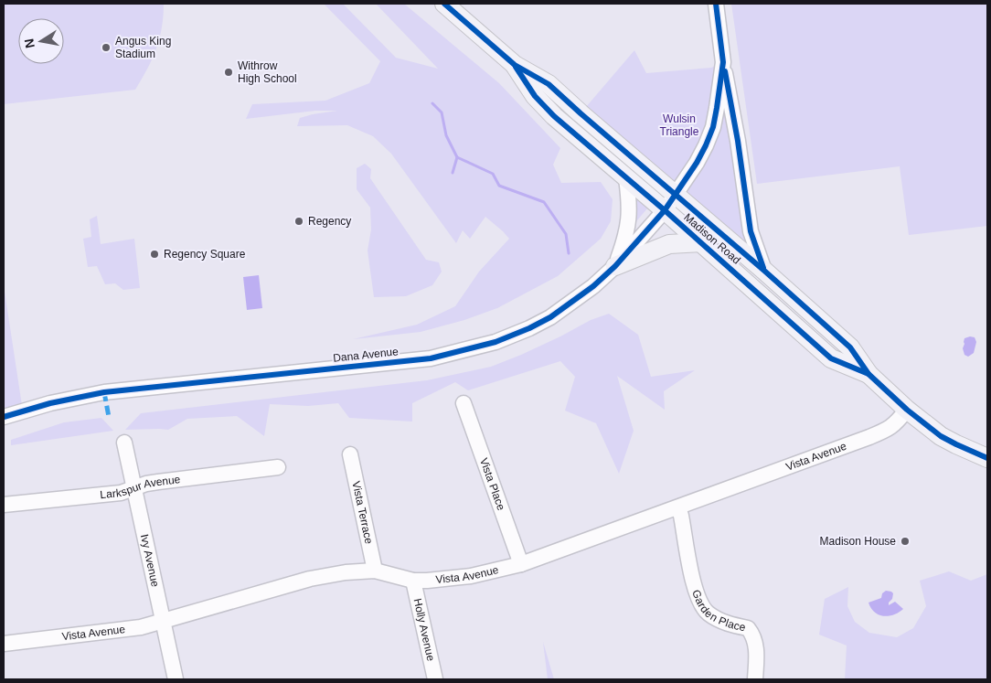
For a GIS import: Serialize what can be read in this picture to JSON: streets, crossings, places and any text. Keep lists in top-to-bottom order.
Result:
{
  "streets": {
    "main road": ["Madison Road"],
    "street": [
      "Dana Avenue",
      "Vista Avenue",
      "Vista Place",
      "Larkspur Avenue",
      "Vista Terrace",
      "Ivy Avenue",
      "Garden Place",
      "Holly Avenue"
    ]
  },
  "crossings": [
    ["Madison Road", "Dana Avenue"],
    ["Madison Road", "Vista Avenue"],
    ["Vista Avenue", "Vista Place"],
    ["Vista Avenue", "Vista Terrace"],
    ["Vista Avenue", "Ivy Avenue"],
    ["Vista Avenue", "Garden Place"],
    ["Vista Avenue", "Holly Avenue"],
    ["Larkspur Avenue", "Ivy Avenue"]
  ],
  "parks": ["Wulsin Triangle"],
  "places": [
    "Angus King Stadium",
    "Withrow High School",
    "Regency",
    "Regency Square",
    "Madison House"
  ],
  "north": "left"
}
